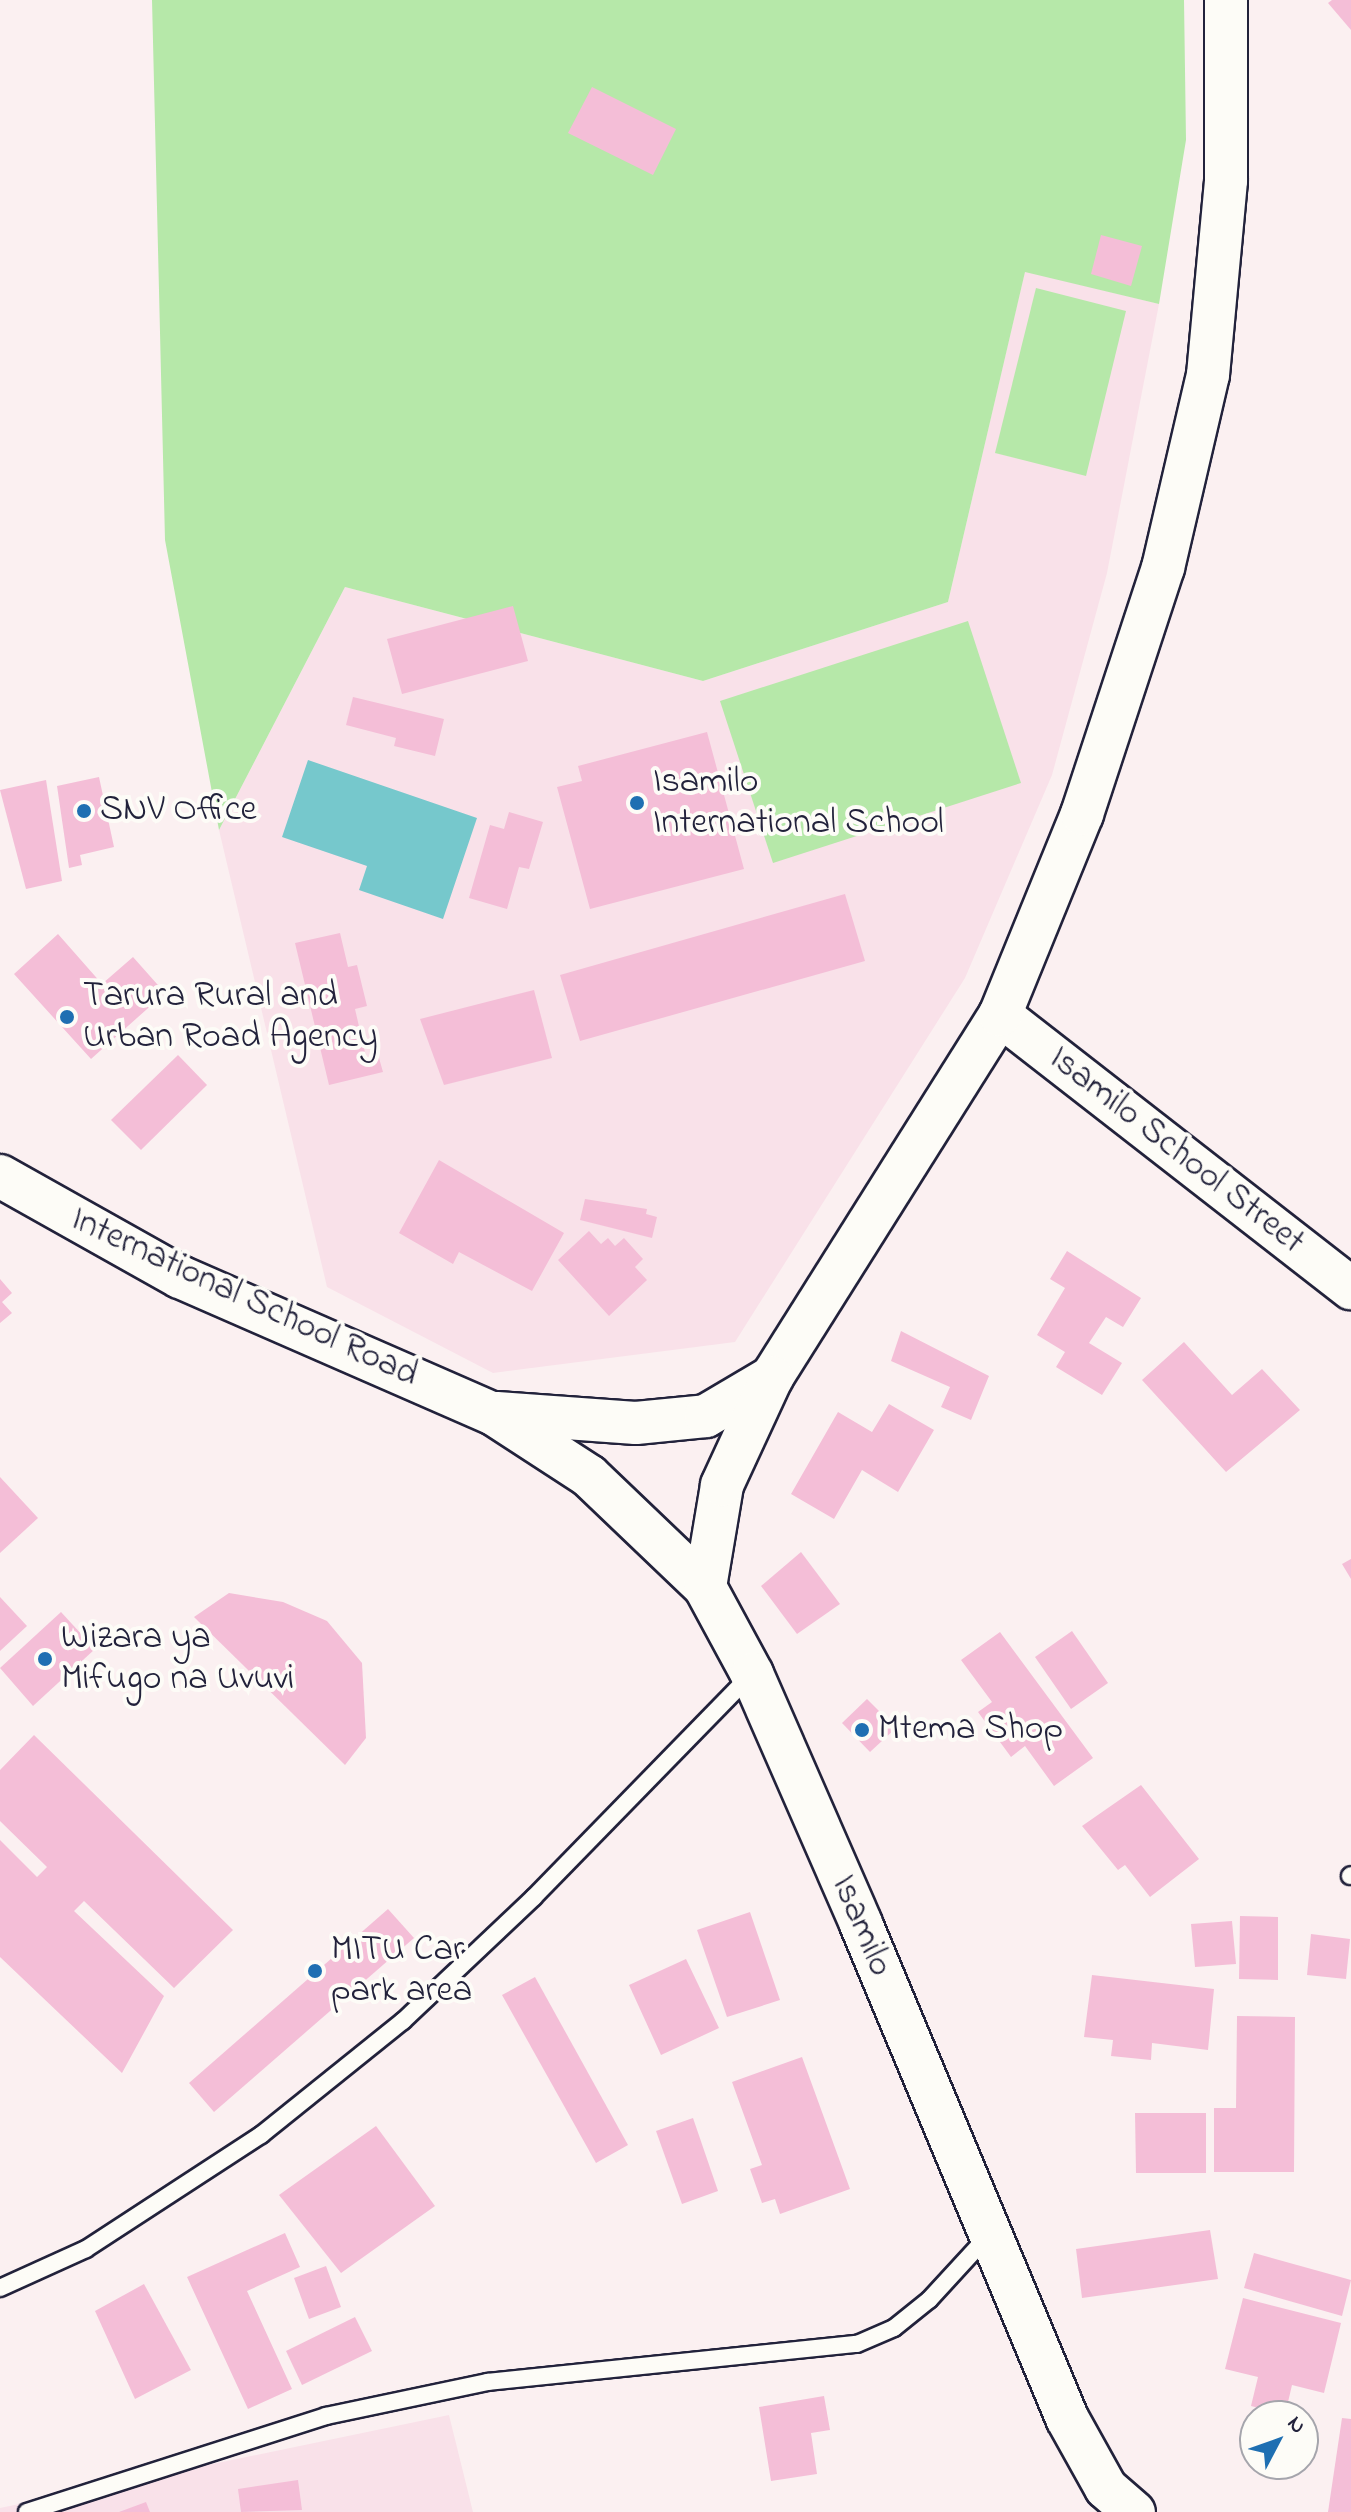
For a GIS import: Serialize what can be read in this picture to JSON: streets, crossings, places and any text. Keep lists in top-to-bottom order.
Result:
{
  "streets": {
    "street": ["Isamilo School Street", "International School Road", "Isamilo"]
  },
  "crossings": [
    ["International School Road", "Isamilo"]
  ],
  "places": [
    "Isamilo International School",
    "SNV Office",
    "Tarura Rural and Urban Road Agency",
    "Wizara ya Mifugo na Uvuvi",
    "Mtema Shop",
    "MITU Car park area"
  ],
  "north": "top right"
}
